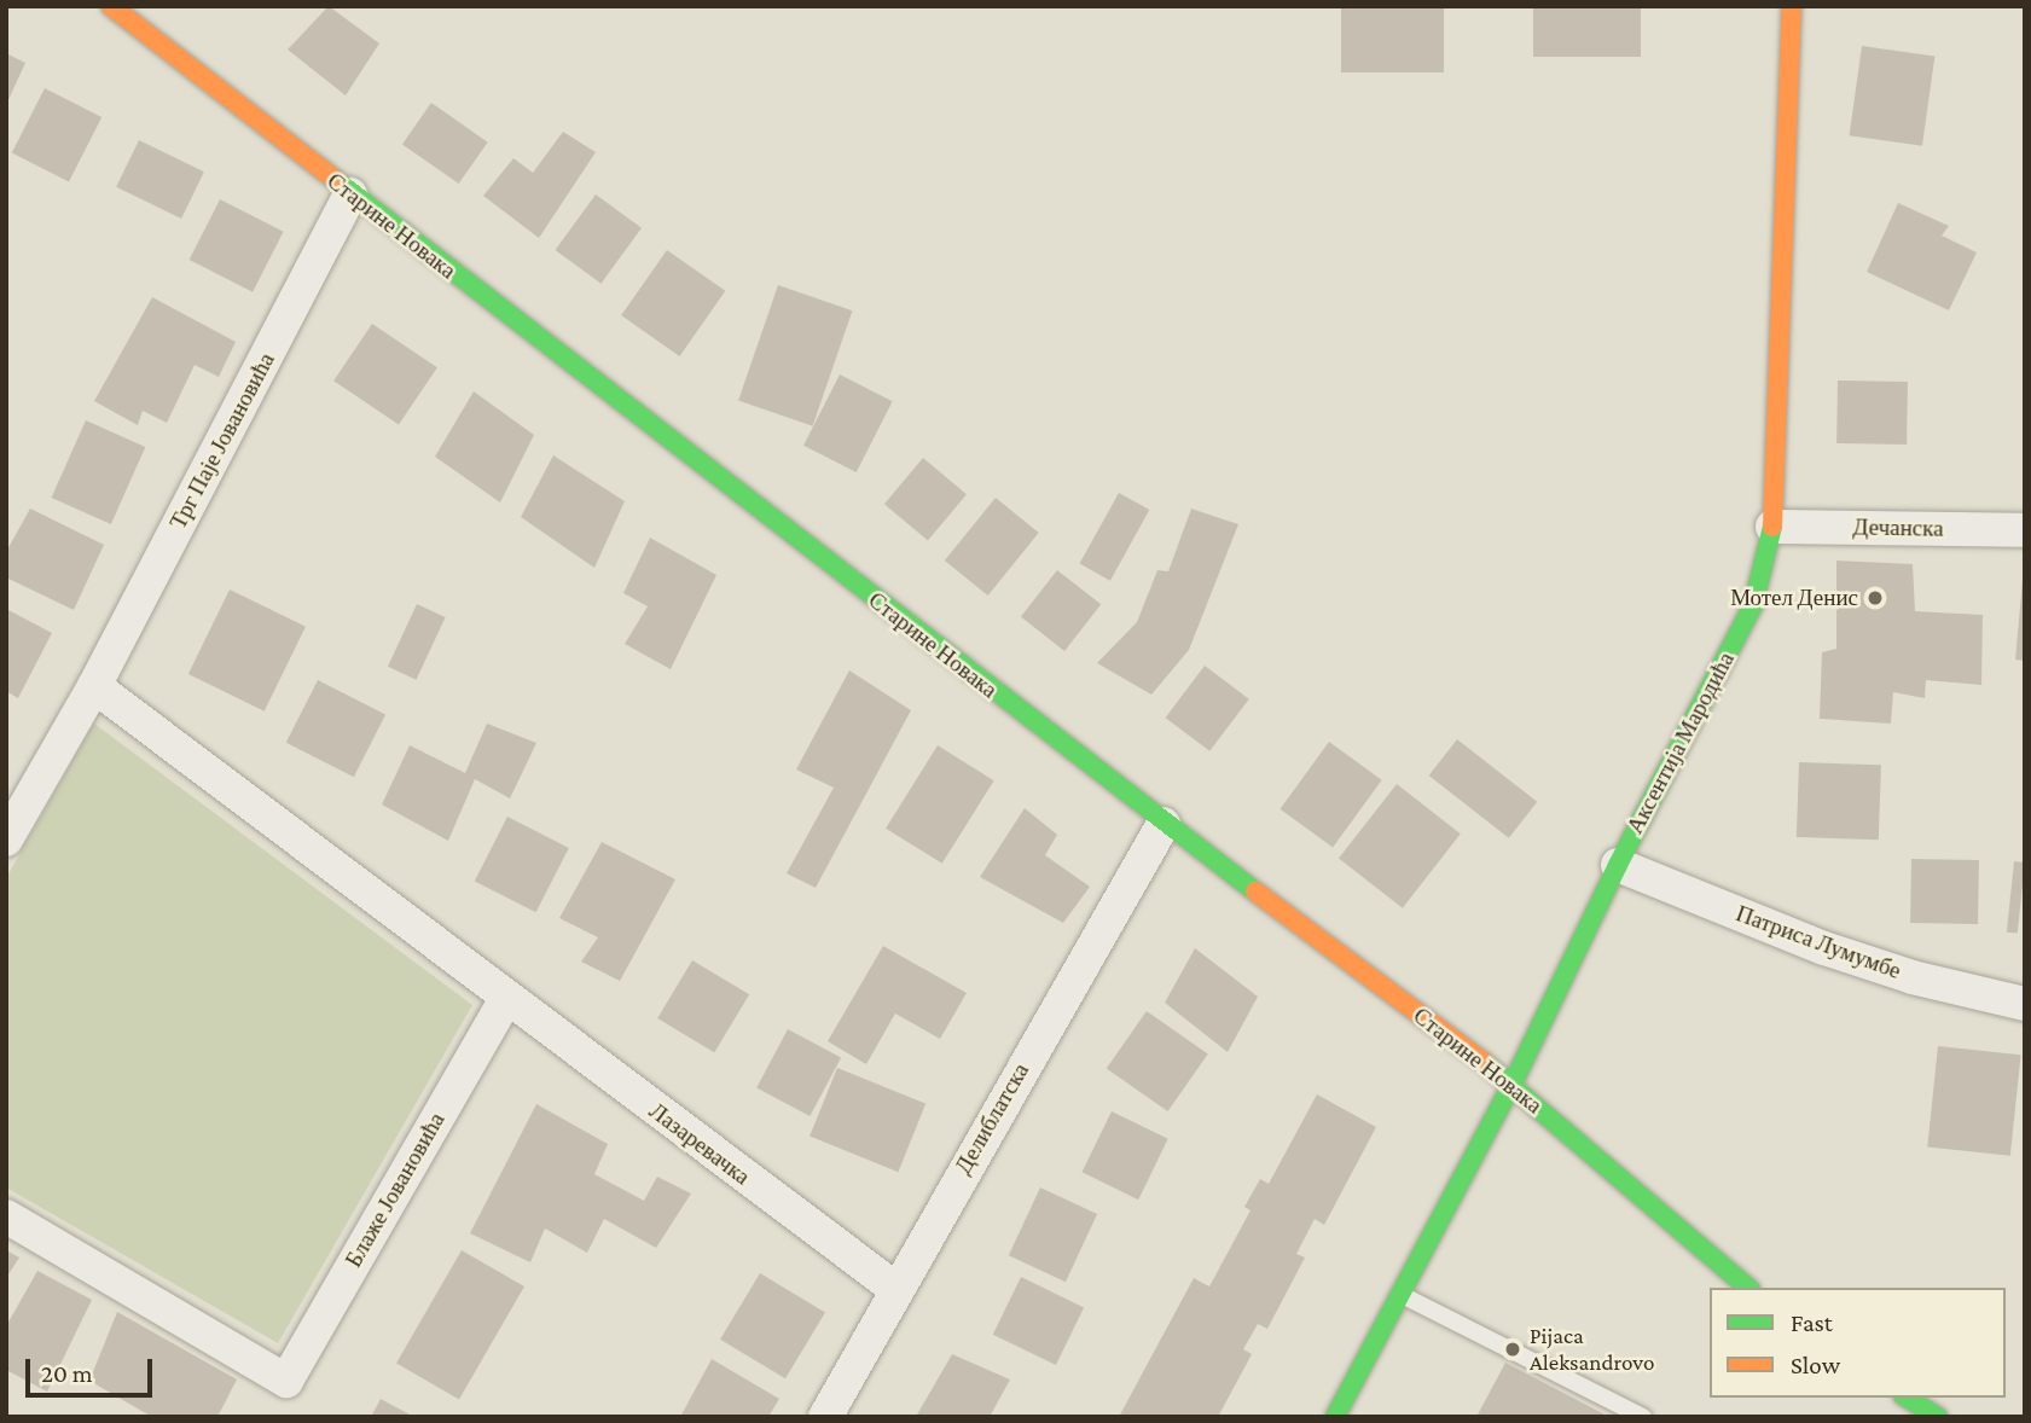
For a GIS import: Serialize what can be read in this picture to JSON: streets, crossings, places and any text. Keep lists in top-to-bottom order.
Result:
{
  "streets": {
    "street": [
      "Старине Новака",
      "Трг Паје Јовановића",
      "Дечанска",
      "Аксентија Мародића",
      "Патриса Лумумбе",
      "Делиблатска",
      "Лазаревачка",
      "Блаже Јовановића"
    ]
  },
  "crossings": [
    ["Старине Новака", "Трг Паје Јовановића"],
    ["Старине Новака", "Аксентија Мародића"],
    ["Старине Новака", "Делиблатска"],
    ["Дечанска", "Аксентија Мародића"],
    ["Аксентија Мародића", "Патриса Лумумбе"],
    ["Делиблатска", "Лазаревачка"],
    ["Лазаревачка", "Блаже Јовановића"]
  ],
  "places": ["Мотел Денис", "Pijaca Aleksandrovo"],
  "legend": ["Fast", "Slow"],
  "scale_bar": "20 m"
}
